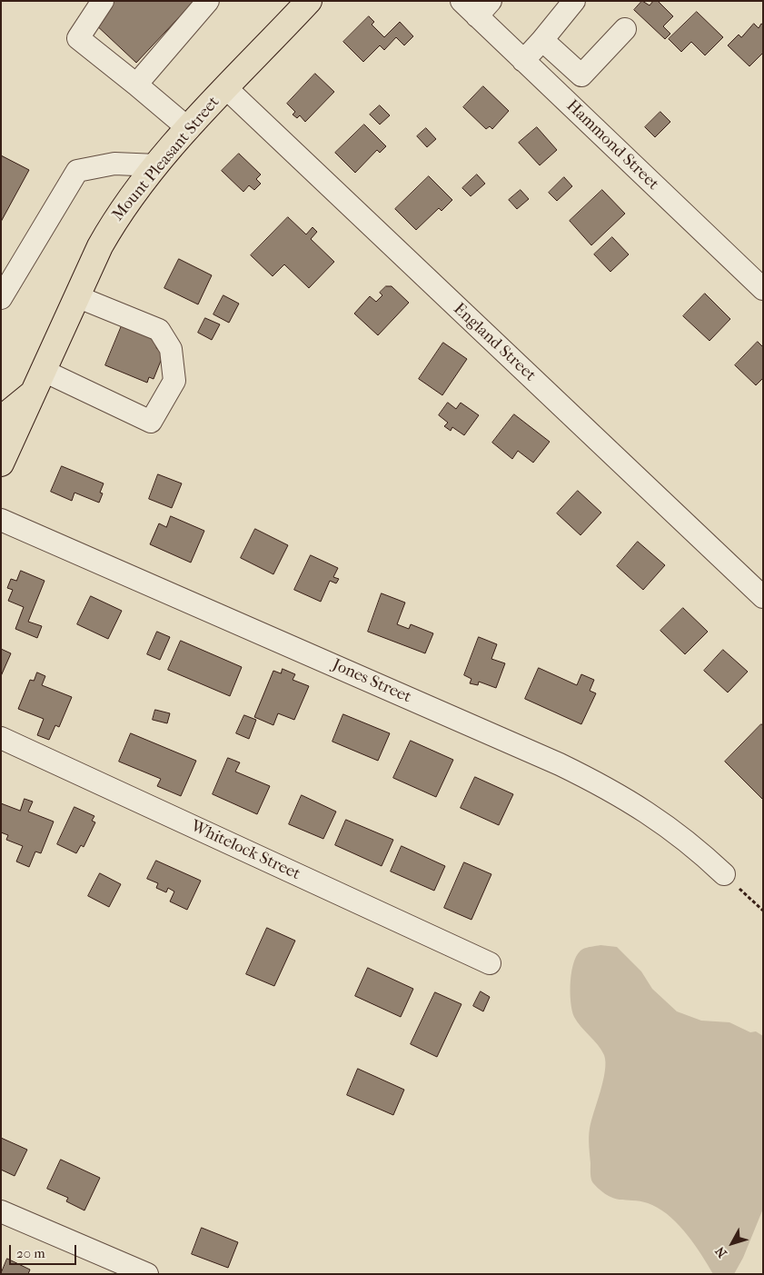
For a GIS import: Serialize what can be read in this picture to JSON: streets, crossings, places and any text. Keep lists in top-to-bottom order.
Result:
{
  "streets": {
    "main road": ["Mount Pleasant Street"],
    "street": [
      "Hammond Street",
      "England Street",
      "Jones Street",
      "Whitelock Street"
    ]
  },
  "crossings": [
    ["Mount Pleasant Street", "England Street"]
  ],
  "scale_bar": "20 m",
  "north": "bottom left"
}
